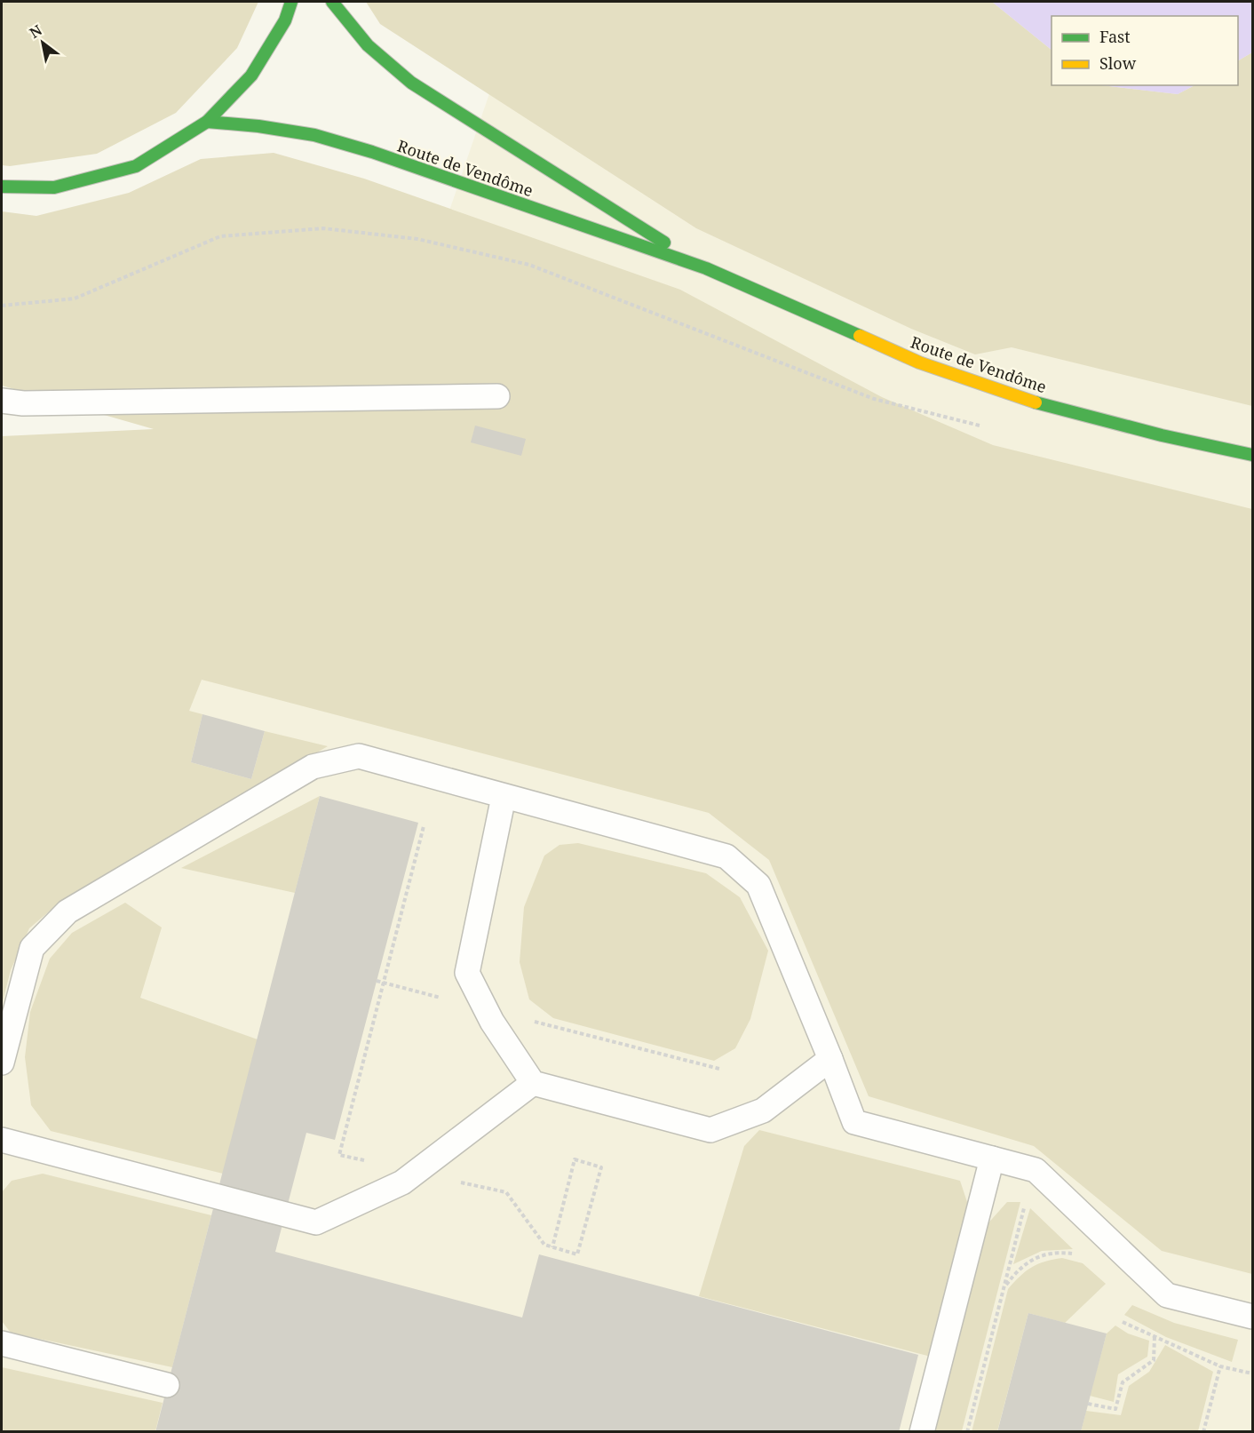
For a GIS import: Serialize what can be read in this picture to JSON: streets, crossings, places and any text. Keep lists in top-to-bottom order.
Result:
{
  "streets": {
    "main road": ["Route de Vendôme"]
  },
  "legend": ["Fast", "Slow"],
  "north": "top left"
}
